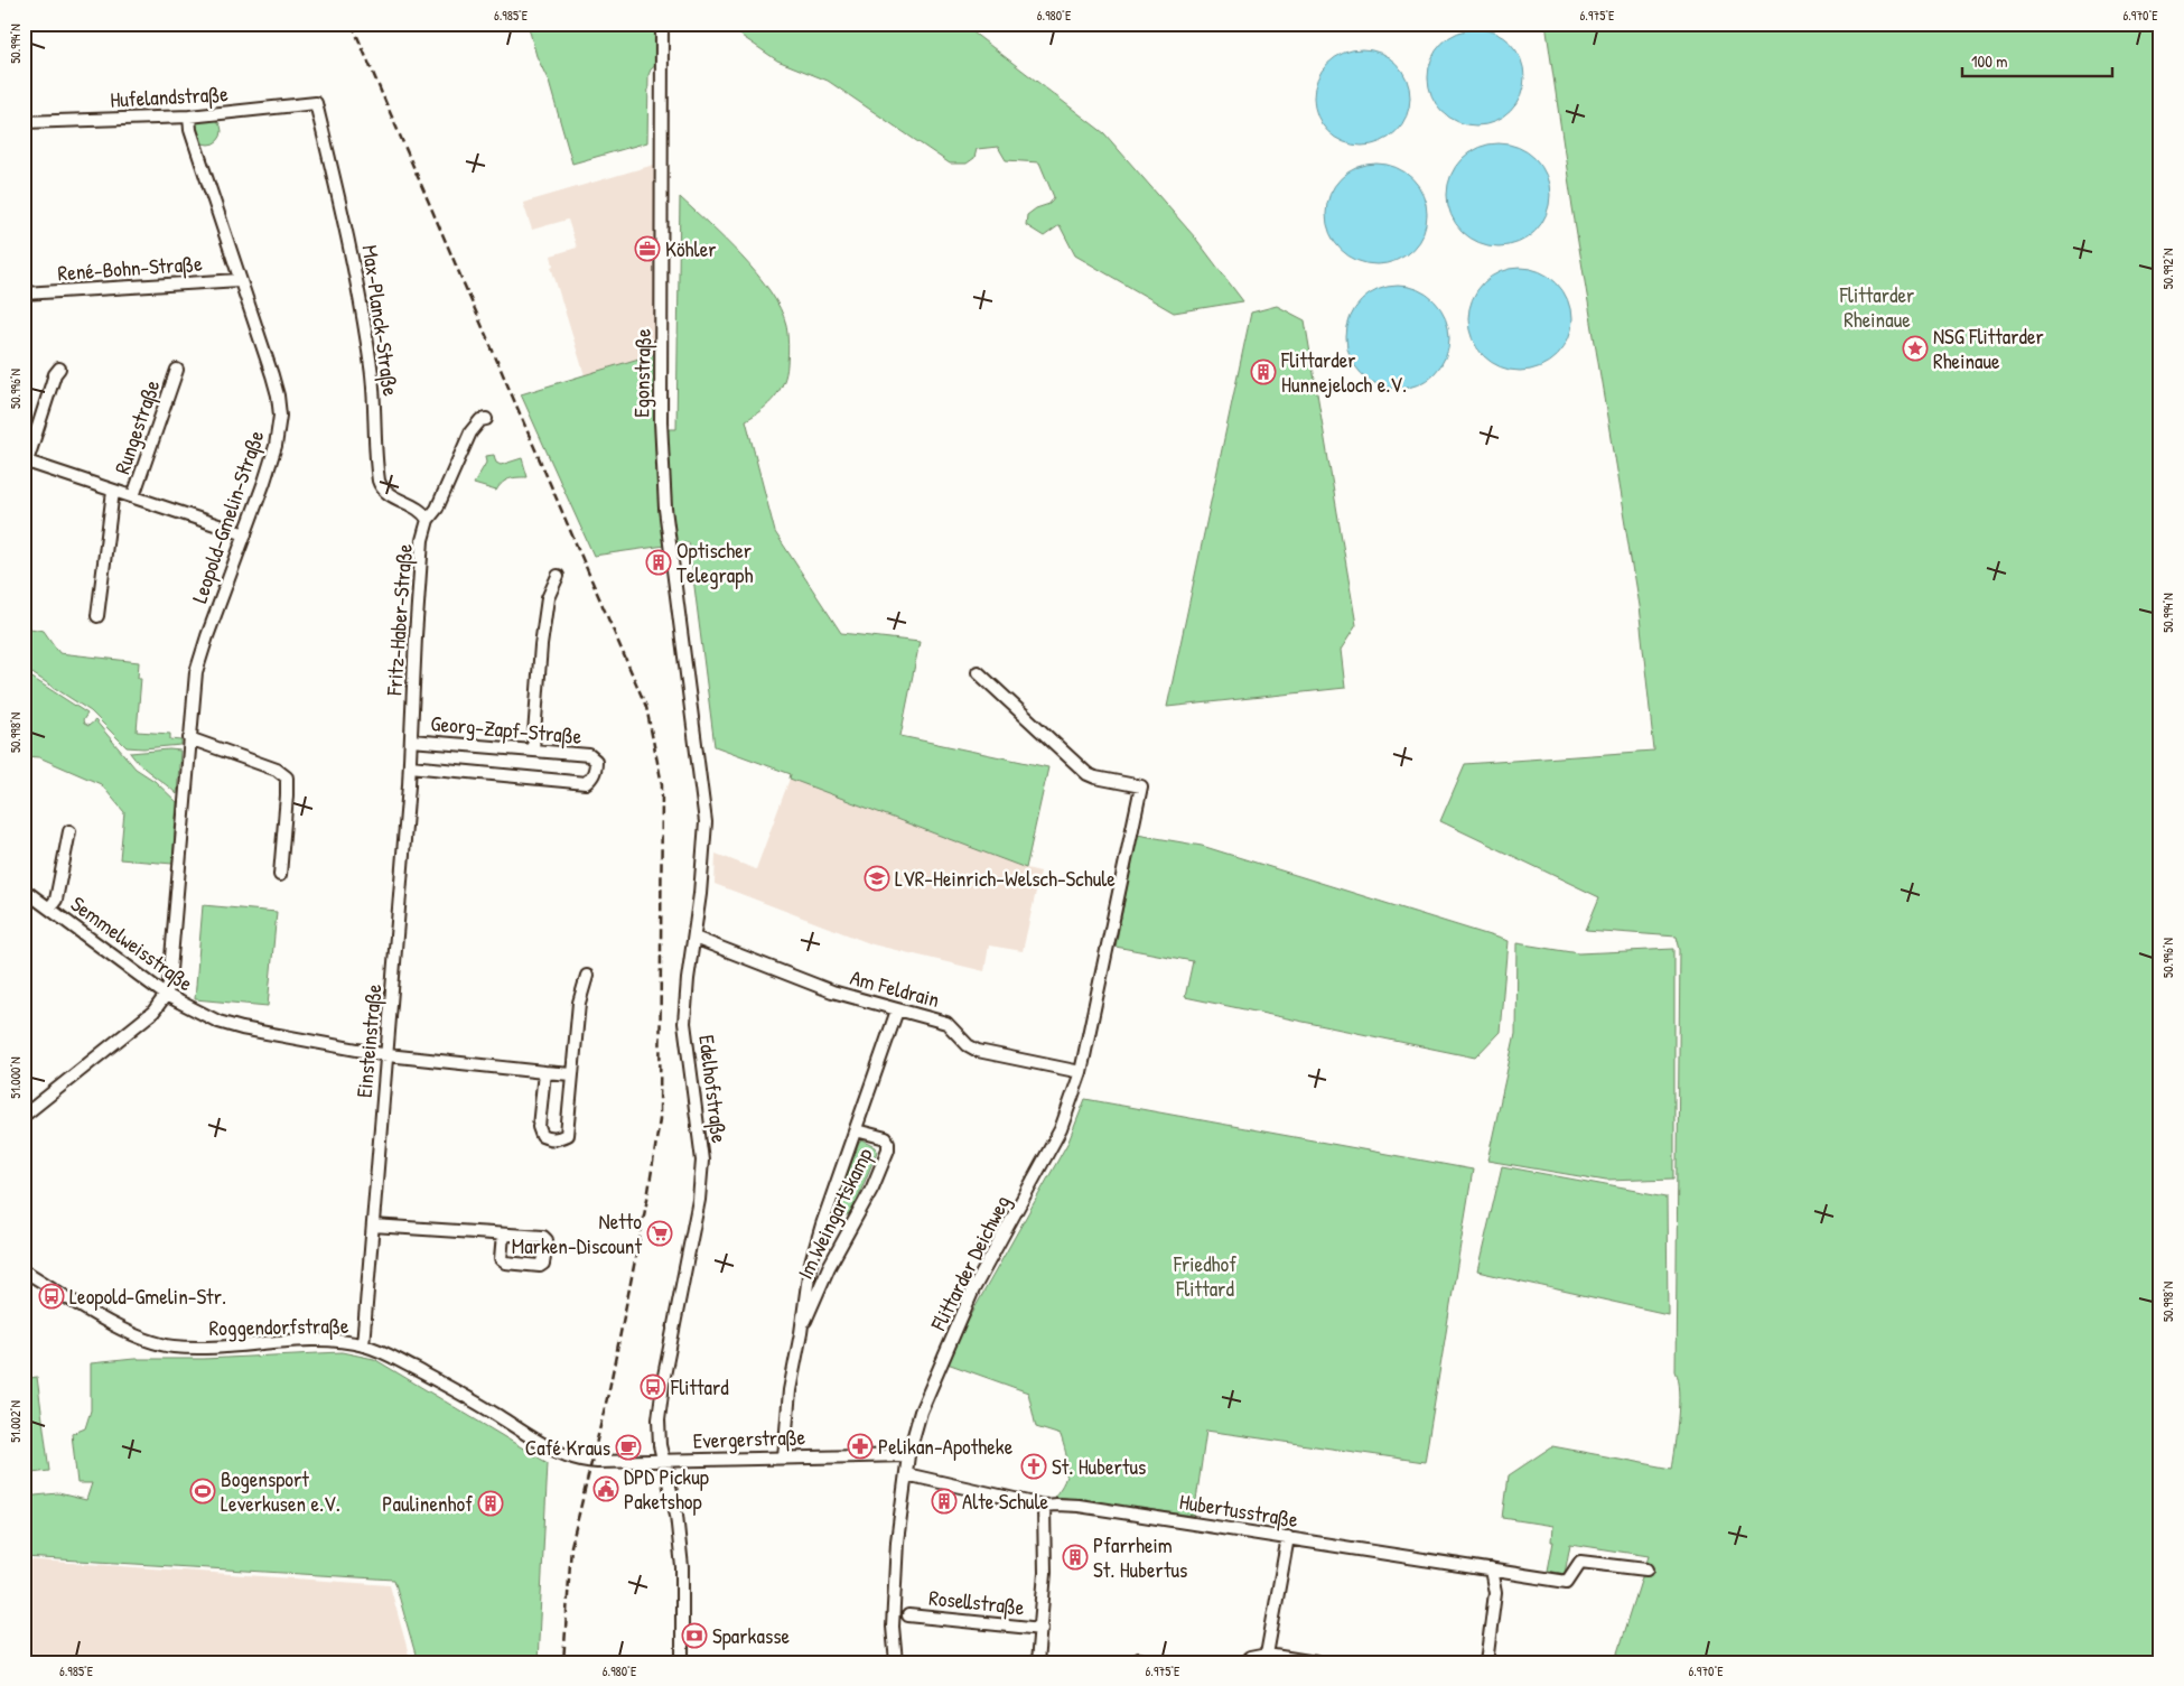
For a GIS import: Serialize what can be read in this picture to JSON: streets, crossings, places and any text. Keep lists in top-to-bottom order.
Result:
{
  "streets": {
    "street": [
      "Hufelandstraße",
      "René-Bohn-Straße",
      "Max-Planck-Straße",
      "Egonstraße",
      "Rungestraße",
      "Leopold-Gmelin-Straße",
      "Fritz-Haber-Straße",
      "Georg-Zapf-Straße",
      "Semmelweisstraße",
      "Am Feldrain",
      "Einsteinstraße",
      "Edelhofstraße",
      "Im Weingartskamp",
      "Flittarder Deichweg",
      "Roggendorfstraße",
      "Evergerstraße",
      "Hubertusstraße",
      "Rosellstraße"
    ]
  },
  "crossings": [
    ["Hufelandstraße", "Max-Planck-Straße"],
    ["Hufelandstraße", "Leopold-Gmelin-Straße"],
    ["René-Bohn-Straße", "Leopold-Gmelin-Straße"],
    ["Max-Planck-Straße", "Fritz-Haber-Straße"],
    ["Egonstraße", "Edelhofstraße"],
    ["Rungestraße", "Leopold-Gmelin-Straße"],
    ["Leopold-Gmelin-Straße", "Semmelweisstraße"],
    ["Fritz-Haber-Straße", "Georg-Zapf-Straße"],
    ["Fritz-Haber-Straße", "Einsteinstraße"],
    ["Georg-Zapf-Straße", "Einsteinstraße"],
    ["Semmelweisstraße", "Einsteinstraße"],
    ["Am Feldrain", "Edelhofstraße"],
    ["Am Feldrain", "Im Weingartskamp"],
    ["Am Feldrain", "Flittarder Deichweg"],
    ["Einsteinstraße", "Roggendorfstraße"],
    ["Edelhofstraße", "Evergerstraße"],
    ["Im Weingartskamp", "Evergerstraße"],
    ["Flittarder Deichweg", "Evergerstraße"],
    ["Flittarder Deichweg", "Hubertusstraße"],
    ["Roggendorfstraße", "Evergerstraße"]
  ],
  "parks": ["Flittarder Rheinaue", "Friedhof Flittard"],
  "places": {
    "office": ["Köhler"],
    "place": ["NSG Flittarder Rheinaue"],
    "building": [
      "Flittarder Hunnejeloch e.V.",
      "Optischer Telegraph",
      "Alte Schule",
      "Paulinenhof",
      "Pfarrheim St. Hubertus"
    ],
    "school or university": ["LVR-Heinrich-Welsch-Schule"],
    "supermarket": ["Netto Marken-Discount"],
    "bus stop": ["Leopold-Gmelin-Str.", "Flittard"],
    "pharmacy": ["Pelikan-Apotheke"],
    "cafe": ["Café Kraus"],
    "church": ["St. Hubertus"],
    "public building": ["DPD Pickup Paketshop"],
    "sports": ["Bogensport Leverkusen e.V."],
    "bank": ["Sparkasse"]
  },
  "scale_bar": "100 m",
  "coordinates": [
    "6.985°E",
    "6.980°E",
    "6.975°E",
    "6.970°E",
    "50.994°N",
    "50.992°N",
    "50.996°N",
    "50.998°N",
    "51.000°N",
    "51.002°N"
  ]
}
